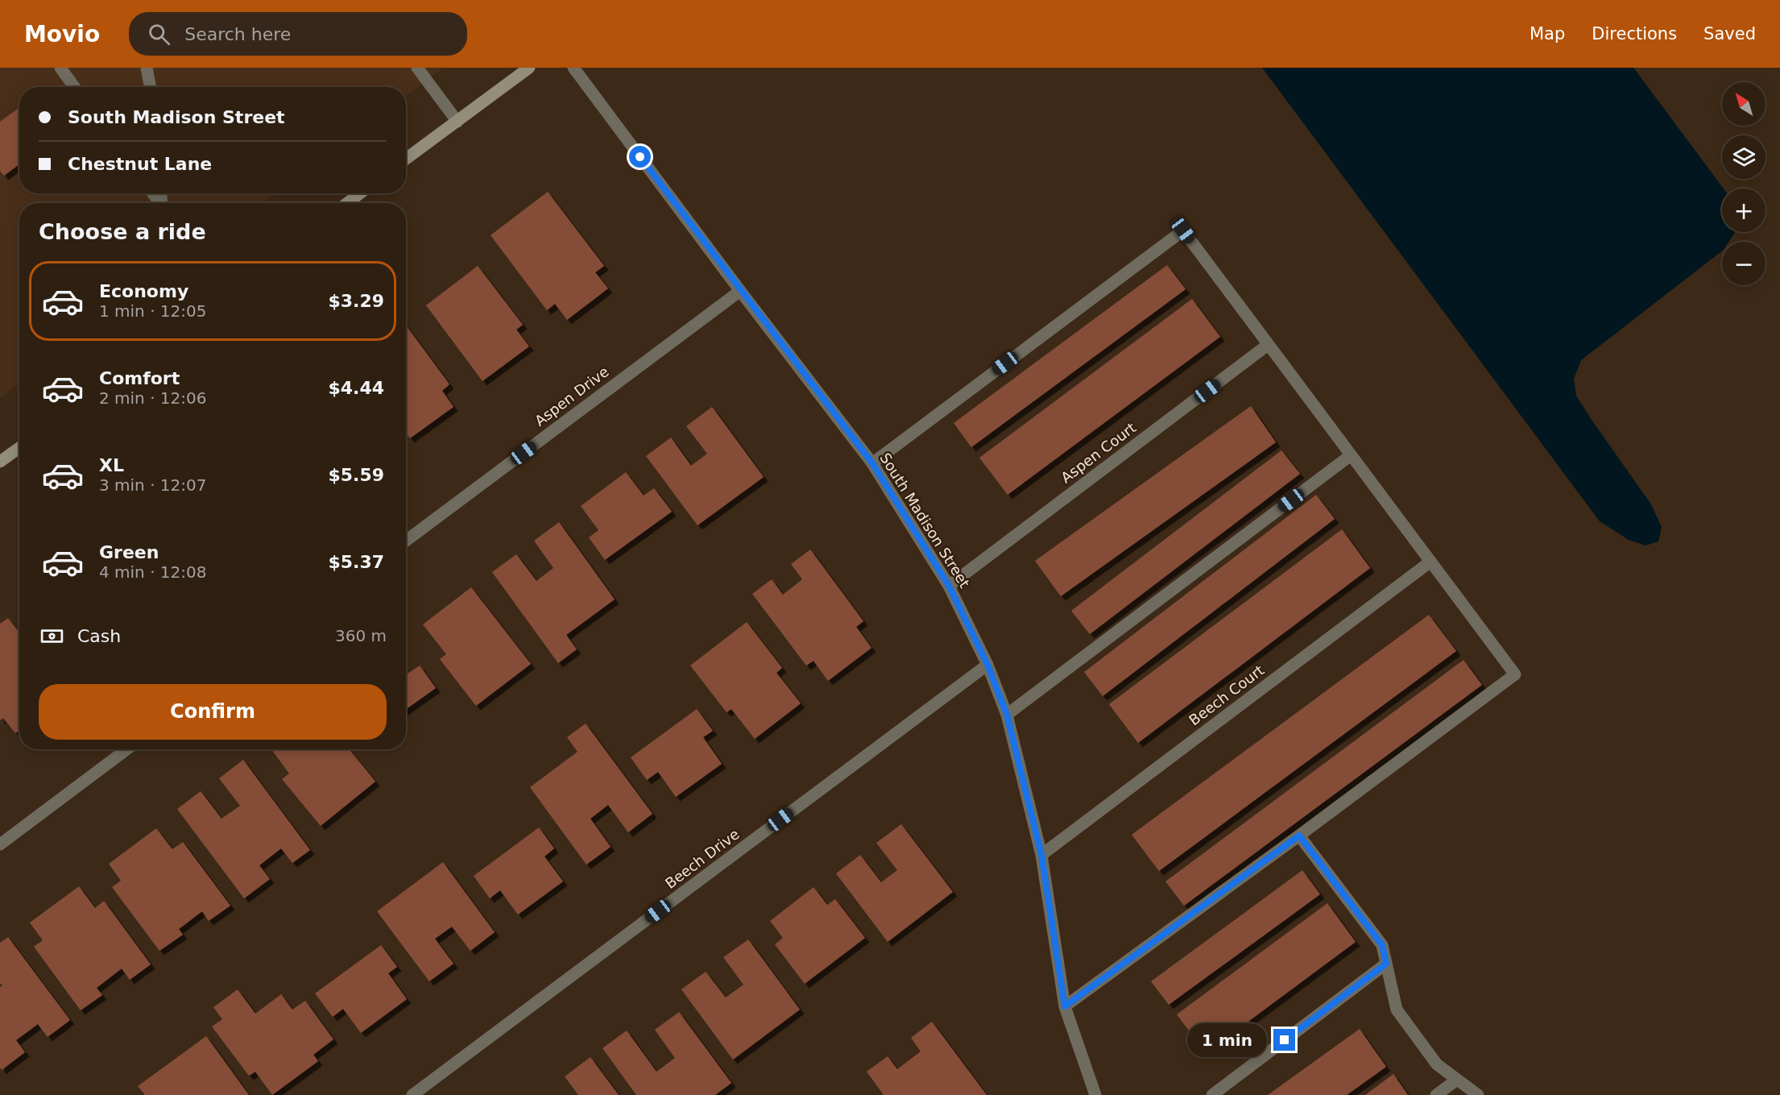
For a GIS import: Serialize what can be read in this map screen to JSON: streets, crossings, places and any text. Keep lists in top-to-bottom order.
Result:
{
  "streets": {
    "street": [
      "Aspen Drive",
      "Aspen Court",
      "South Madison Street",
      "Beech Court",
      "Beech Drive"
    ]
  },
  "crossings": [
    ["Aspen Drive", "South Madison Street"],
    ["Aspen Court", "South Madison Street"],
    ["South Madison Street", "Beech Court"],
    ["South Madison Street", "Beech Drive"]
  ],
  "north": "top left",
  "page": {
    "header": "Movio",
    "search": "Search here",
    "nav": ["Map", "Directions", "Saved"],
    "map_buttons": ["+", "−"],
    "banner": ["South Madison Street", "Chestnut Lane"],
    "heading": "Choose a ride",
    "list": [
      {
        "name": "Economy",
        "note": "1 min · 12:05",
        "value": "$3.29"
      },
      {
        "name": "Comfort",
        "note": "2 min · 12:06",
        "value": "$4.44"
      },
      {
        "name": "XL",
        "note": "3 min · 12:07",
        "value": "$5.59"
      },
      {
        "name": "Green",
        "note": "4 min · 12:08",
        "value": "$5.37"
      }
    ],
    "pay": ["Cash", "360 m"],
    "buttons": "Confirm",
    "bubble": "1 min"
  }
}
